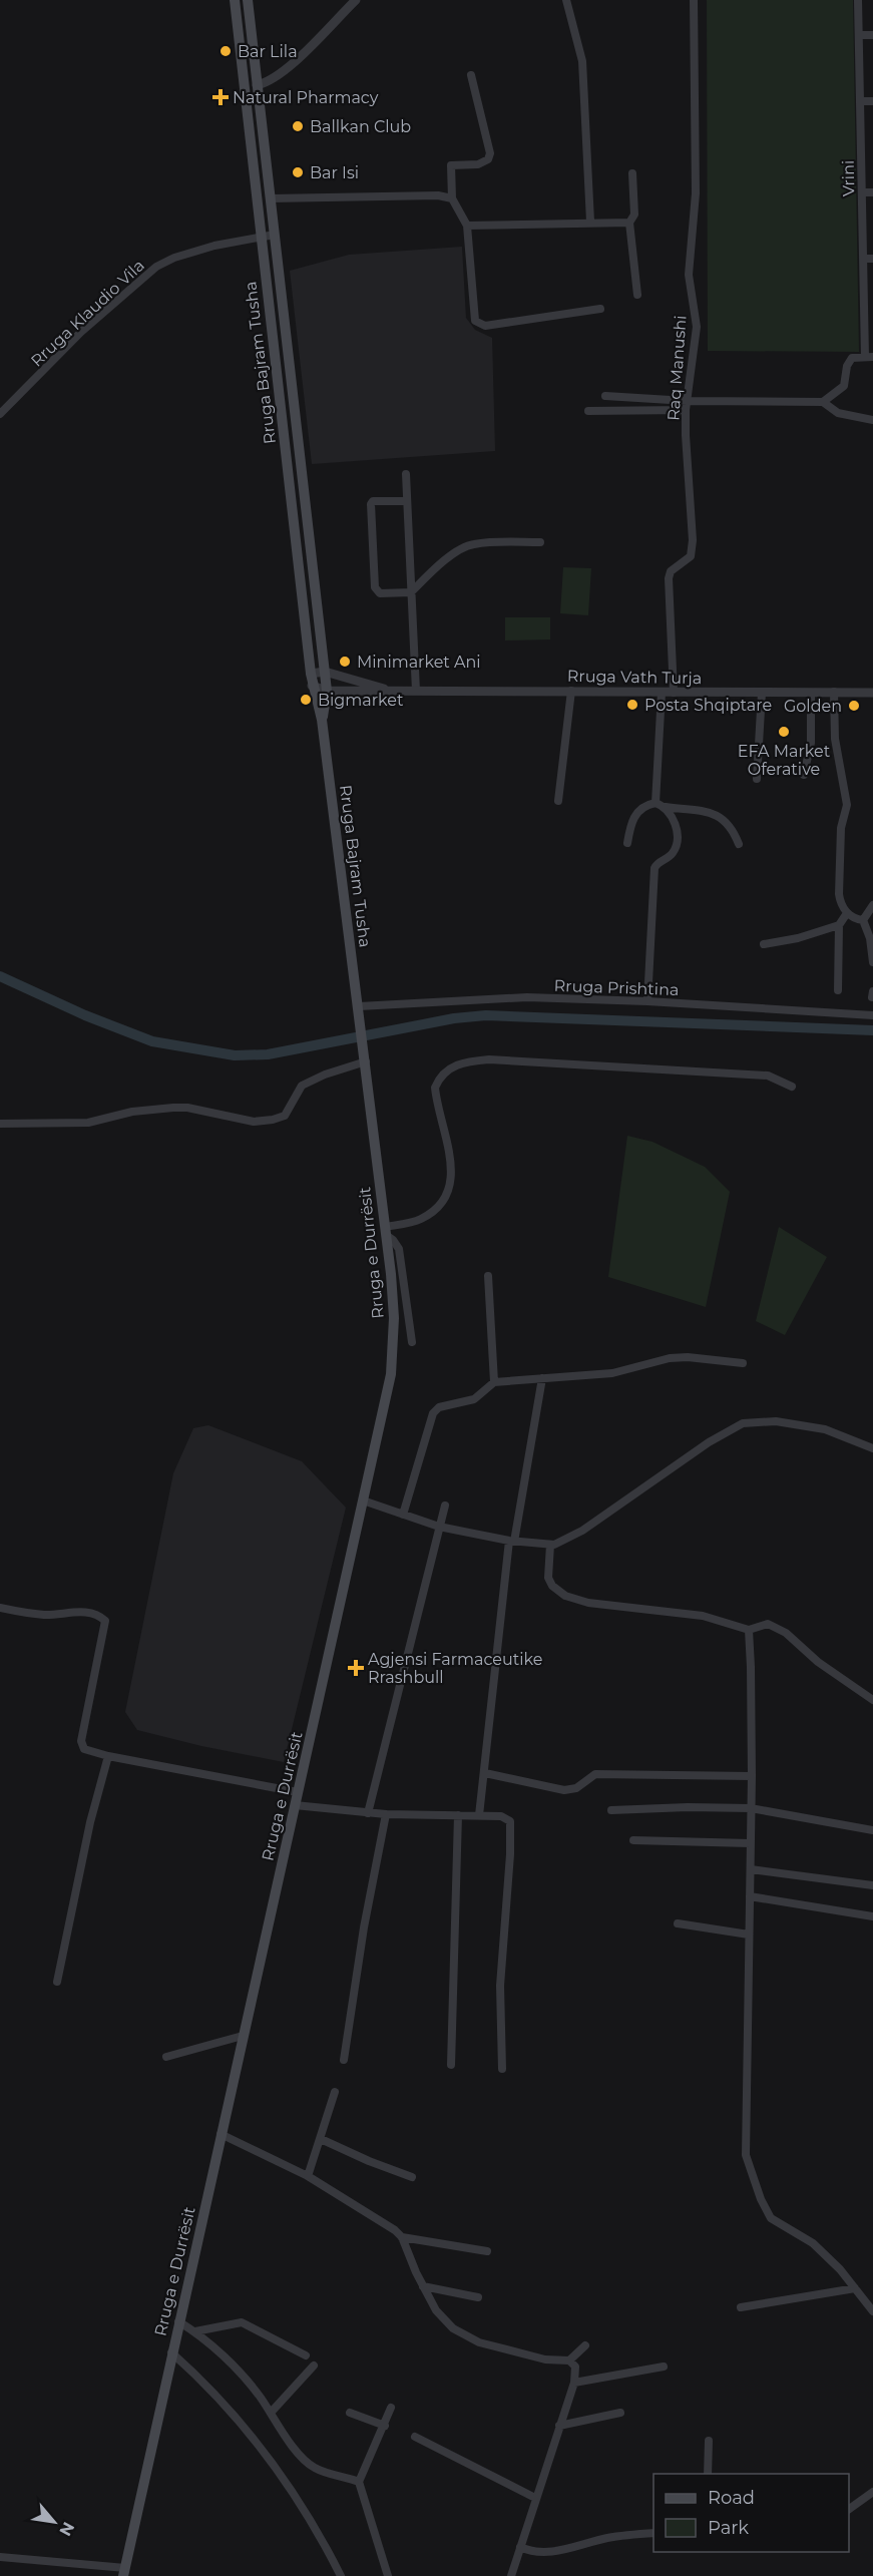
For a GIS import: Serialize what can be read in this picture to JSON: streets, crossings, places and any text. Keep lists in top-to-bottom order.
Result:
{
  "streets": {
    "main road": ["Rruga Bajram Tusha", "Rruga e Durrësit"],
    "street": [
      "Vrini",
      "Rruga Klaudio Vila",
      "Raq Manushi",
      "Rruga Vath Turja",
      "Rruga Prishtina"
    ]
  },
  "crossings": [
    ["Rruga Klaudio Vila", "Rruga Bajram Tusha"],
    ["Rruga Bajram Tusha", "Rruga Vath Turja"],
    ["Rruga Bajram Tusha", "Rruga Prishtina"],
    ["Rruga Bajram Tusha", "Rruga e Durrësit"],
    ["Raq Manushi", "Rruga Vath Turja"],
    ["Rruga Prishtina", "Rruga e Durrësit"]
  ],
  "places": {
    "other": [
      "Bar Lila",
      "Ballkan Club",
      "Bar Isi",
      "Minimarket Ani",
      "Bigmarket",
      "Posta Shqiptare",
      "Golden",
      "EFA Market Oferative"
    ],
    "health": ["Natural Pharmacy", "Agjensi Farmaceutike Rrashbull"]
  },
  "legend": ["Road", "Park"],
  "north": "bottom right"
}
